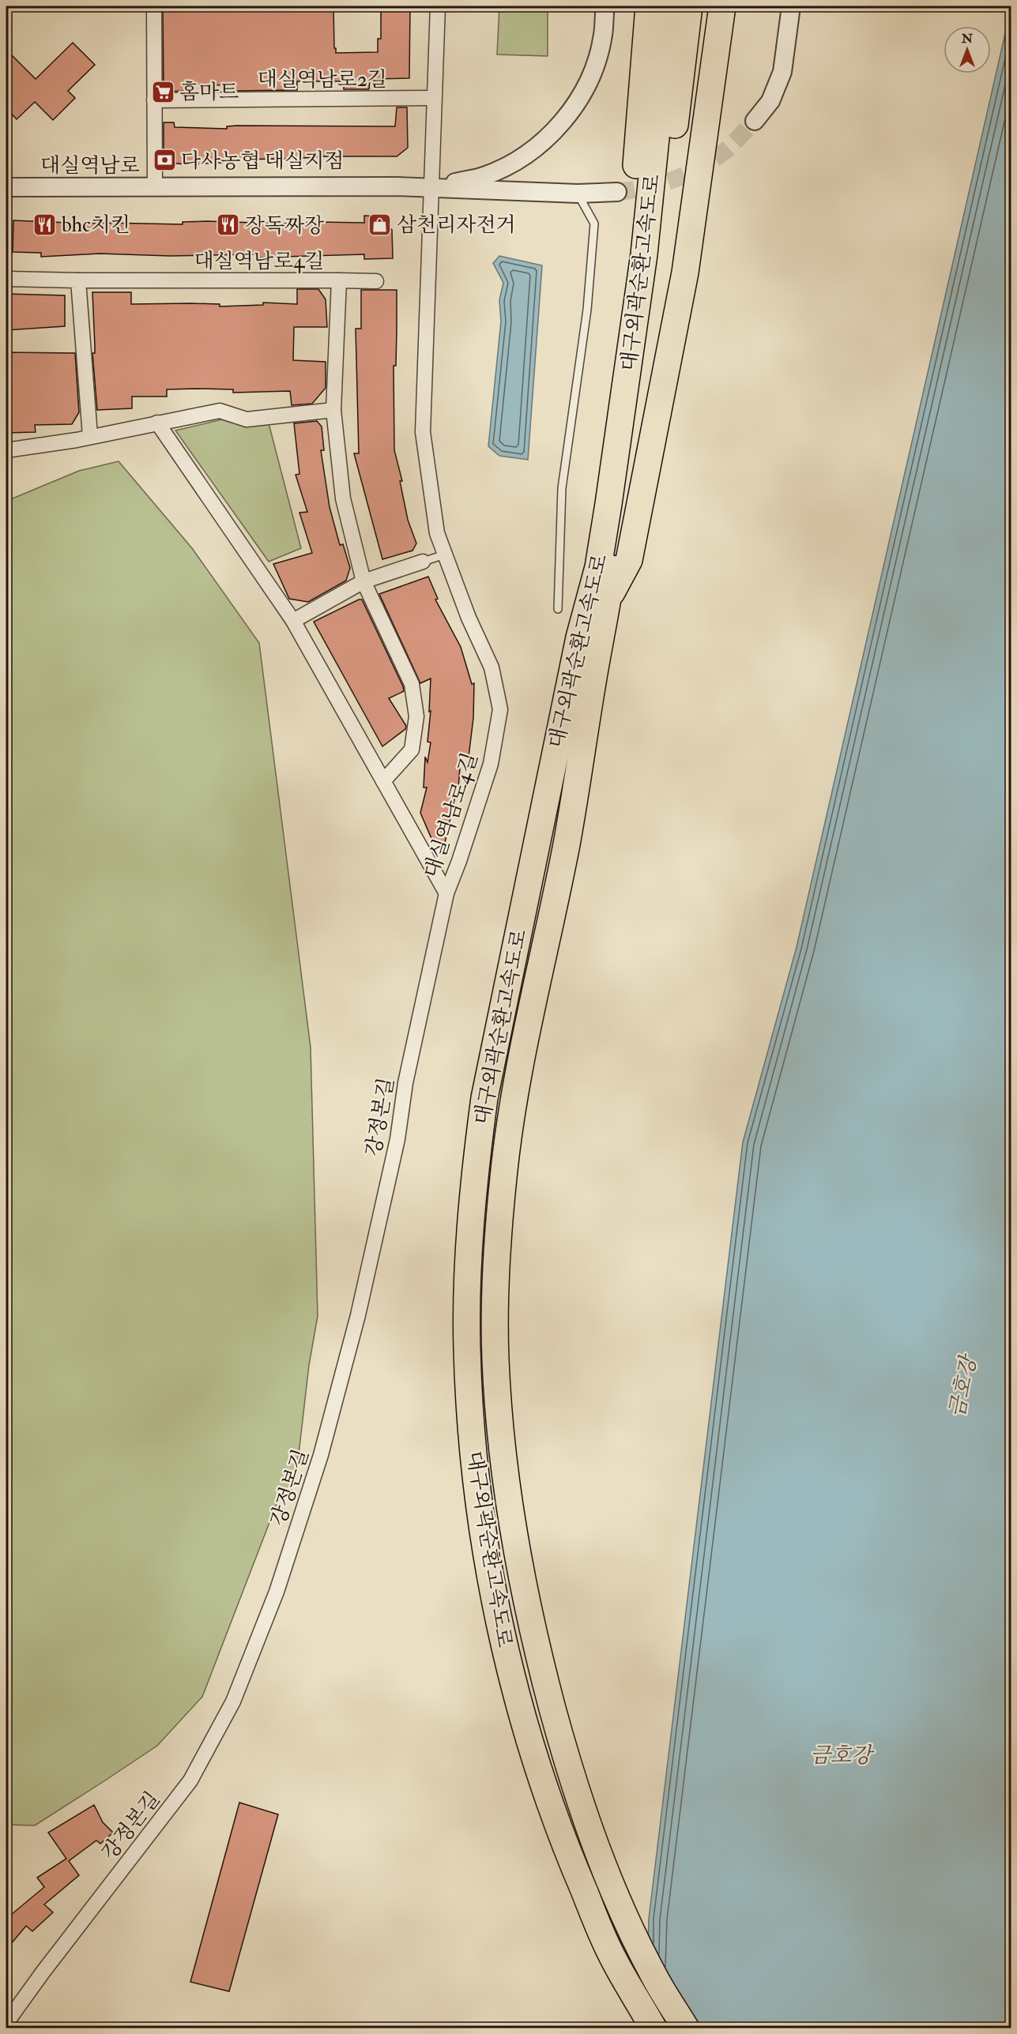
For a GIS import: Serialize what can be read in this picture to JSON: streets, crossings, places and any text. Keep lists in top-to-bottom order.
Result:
{
  "streets": {
    "highway": ["대구외곽순환고속도로"],
    "street": [
      "대실역남로2길",
      "대실역남로",
      "대실역남로4길",
      "강정본길"
    ]
  },
  "crossings": [
    ["대실역남로", "대실역남로4길"],
    ["대실역남로4길", "강정본길"]
  ],
  "water": ["금호강"],
  "places": {
    "supermarket": ["홈마트"],
    "bank": ["다사농협 대실지점"],
    "restaurant": ["bhc치킨", "장독짜장"],
    "shop": ["삼천리자전거"]
  },
  "north": "top"
}
